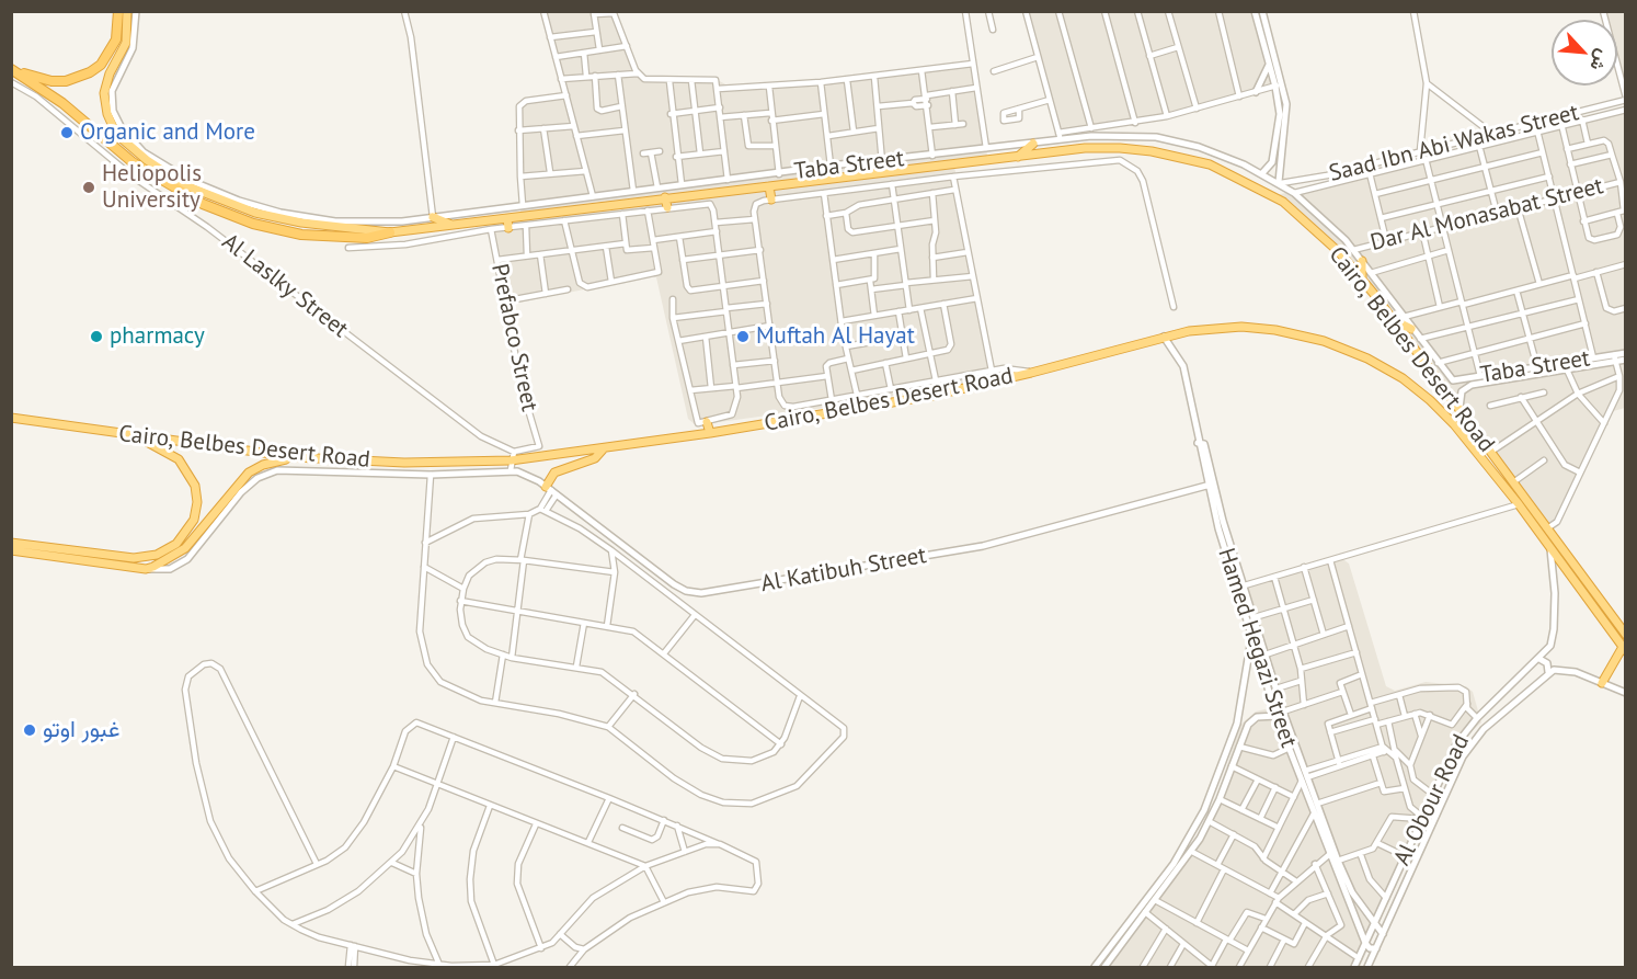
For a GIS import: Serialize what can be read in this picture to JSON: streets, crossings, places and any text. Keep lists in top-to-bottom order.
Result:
{
  "streets": {
    "highway": ["Cairo, Belbes Desert Road"],
    "street": [
      "Saad Ibn Abi Wakas Street",
      "Taba Street",
      "Dar Al Monasabat Street",
      "Al Laslky Street",
      "Prefabco Street",
      "Al Katibuh Street",
      "Hamed Hegazi Street",
      "Al Obour Road"
    ]
  },
  "crossings": [
    ["Saad Ibn Abi Wakas Street", "Taba Street"],
    ["Taba Street", "Dar Al Monasabat Street"],
    ["Taba Street", "Cairo, Belbes Desert Road"],
    ["Al Laslky Street", "Prefabco Street"],
    ["Cairo, Belbes Desert Road", "Hamed Hegazi Street"],
    ["Cairo, Belbes Desert Road", "Al Obour Road"],
    ["Al Katibuh Street", "Hamed Hegazi Street"],
    ["Hamed Hegazi Street", "Al Obour Road"]
  ],
  "places": [
    "Organic and More",
    "Heliopolis University",
    "pharmacy",
    "Muftah Al Hayat",
    "غبور اوتو"
  ],
  "north": "bottom right"
}
